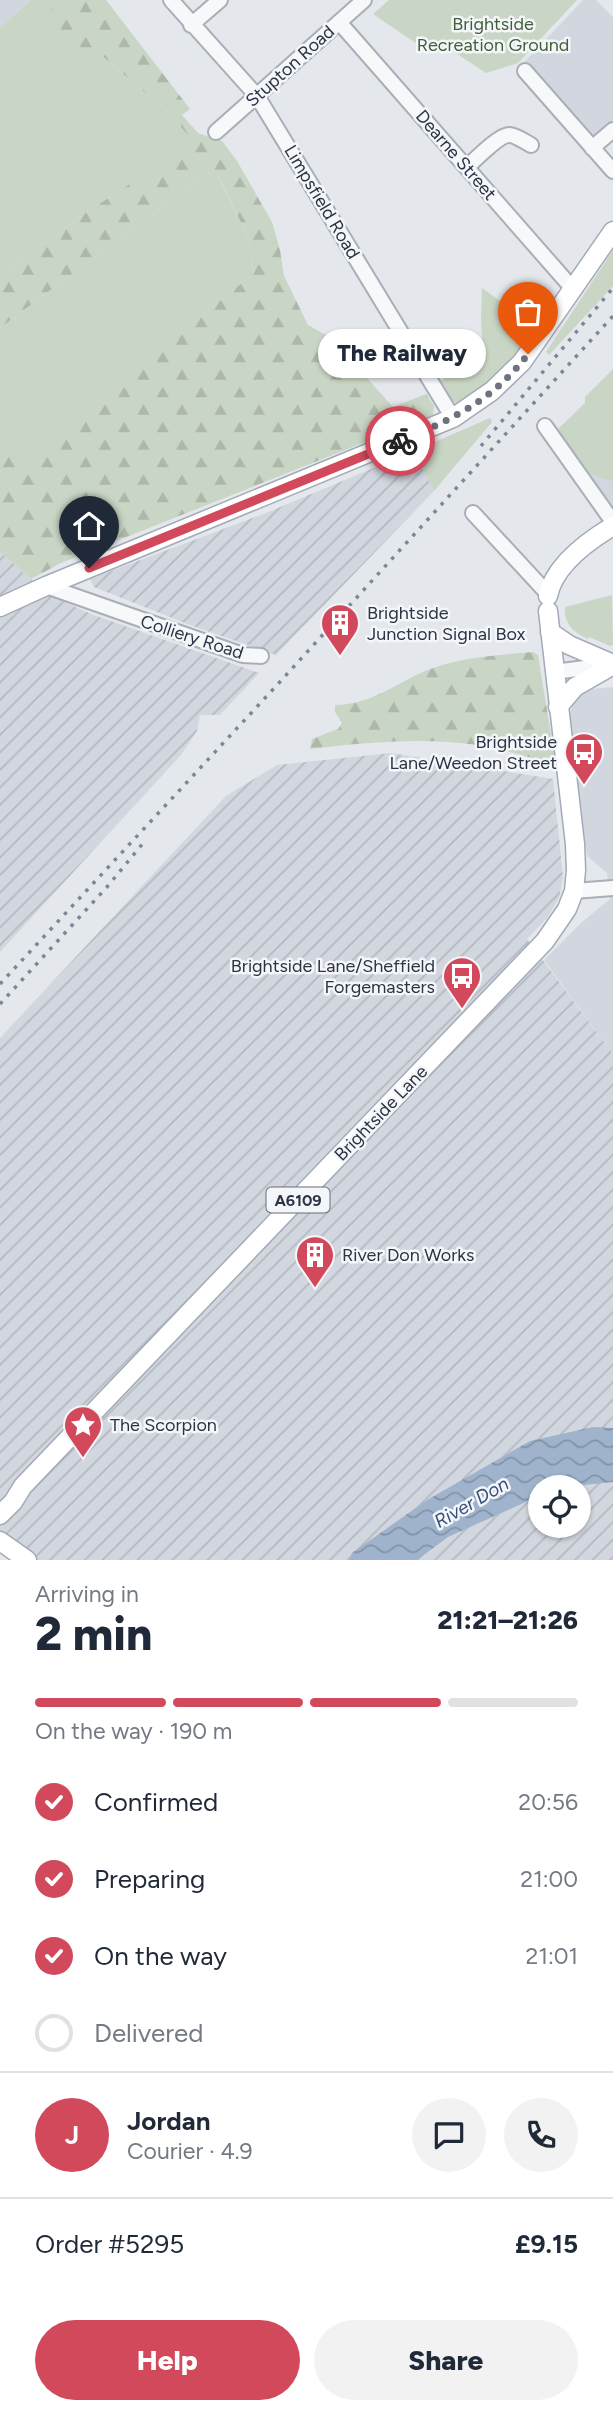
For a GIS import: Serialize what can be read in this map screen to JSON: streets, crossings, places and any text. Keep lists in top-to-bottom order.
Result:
{
  "streets": {
    "main road": ["Brightside Lane", "A6109"],
    "street": [
      "Stupton Road",
      "Dearne Street",
      "Limpsfield Road",
      "Colliery Road"
    ]
  },
  "crossings": [
    ["Stupton Road", "Dearne Street"],
    ["Stupton Road", "Limpsfield Road"],
    ["Brightside Lane", "A6109"]
  ],
  "water": ["River Don"],
  "parks": ["Brightside Recreation Ground"],
  "places": {
    "other": ["The Railway"],
    "building": ["Brightside Junction Signal Box", "River Don Works"],
    "bus stop": ["Brightside Lane/Weedon Street", "Brightside Lane/Sheffield Forgemasters"],
    "place": ["The Scorpion"]
  },
  "page": {
    "bubble": "The Railway",
    "heading": ["2 min", "Arriving in", "21:21–21:26"],
    "panel": [
      "Jordan",
      "Courier · 4.9",
      "Order #5295",
      "£9.15"
    ],
    "bar": "On the way · 190 m",
    "list": [
      ["Confirmed", "20:56"],
      ["Preparing", "21:00"],
      ["On the way", "21:01"],
      "Delivered"
    ],
    "round": "J",
    "buttons": ["Help", "Share"]
  }
}
